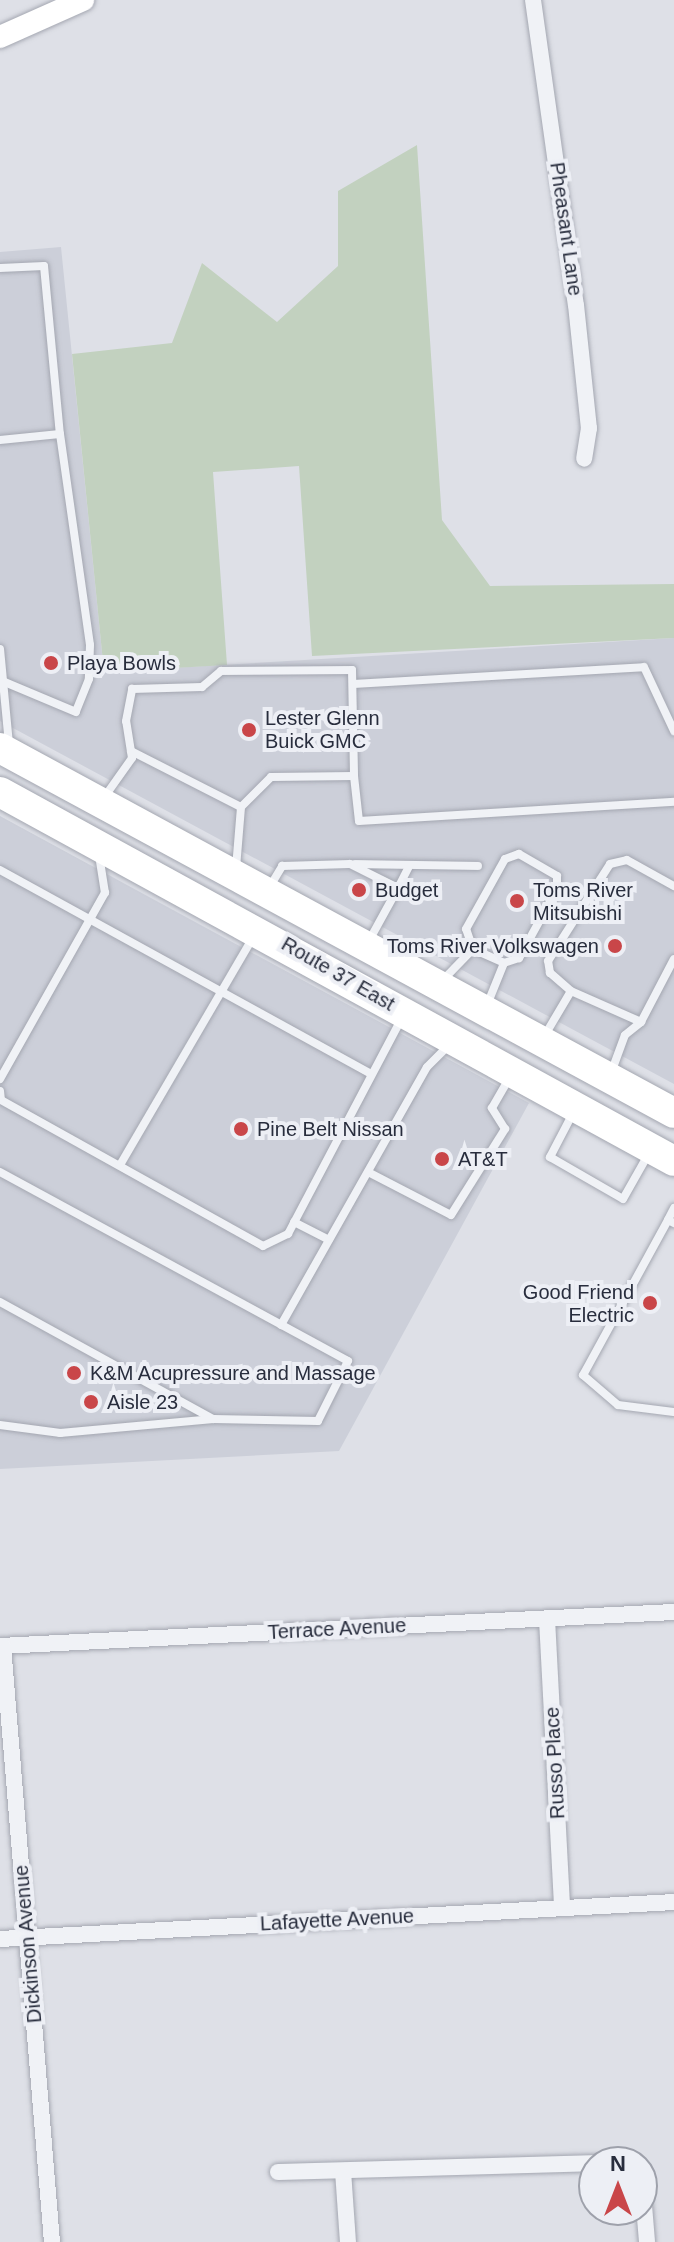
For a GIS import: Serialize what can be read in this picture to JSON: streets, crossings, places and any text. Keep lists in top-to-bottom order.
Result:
{
  "streets": {
    "highway": ["Route 37 East"],
    "street": [
      "Pheasant Lane",
      "Terrace Avenue",
      "Russo Place",
      "Lafayette Avenue",
      "Dickinson Avenue"
    ]
  },
  "crossings": [
    ["Terrace Avenue", "Russo Place"],
    ["Terrace Avenue", "Dickinson Avenue"],
    ["Russo Place", "Lafayette Avenue"],
    ["Lafayette Avenue", "Dickinson Avenue"]
  ],
  "places": [
    "Playa Bowls",
    "Lester Glenn Buick GMC",
    "Budget",
    "Toms River Mitsubishi",
    "Toms River Volkswagen",
    "Pine Belt Nissan",
    "AT&T",
    "Good Friend Electric",
    "K&M Acupressure and Massage",
    "Aisle 23"
  ],
  "north": "top"
}
